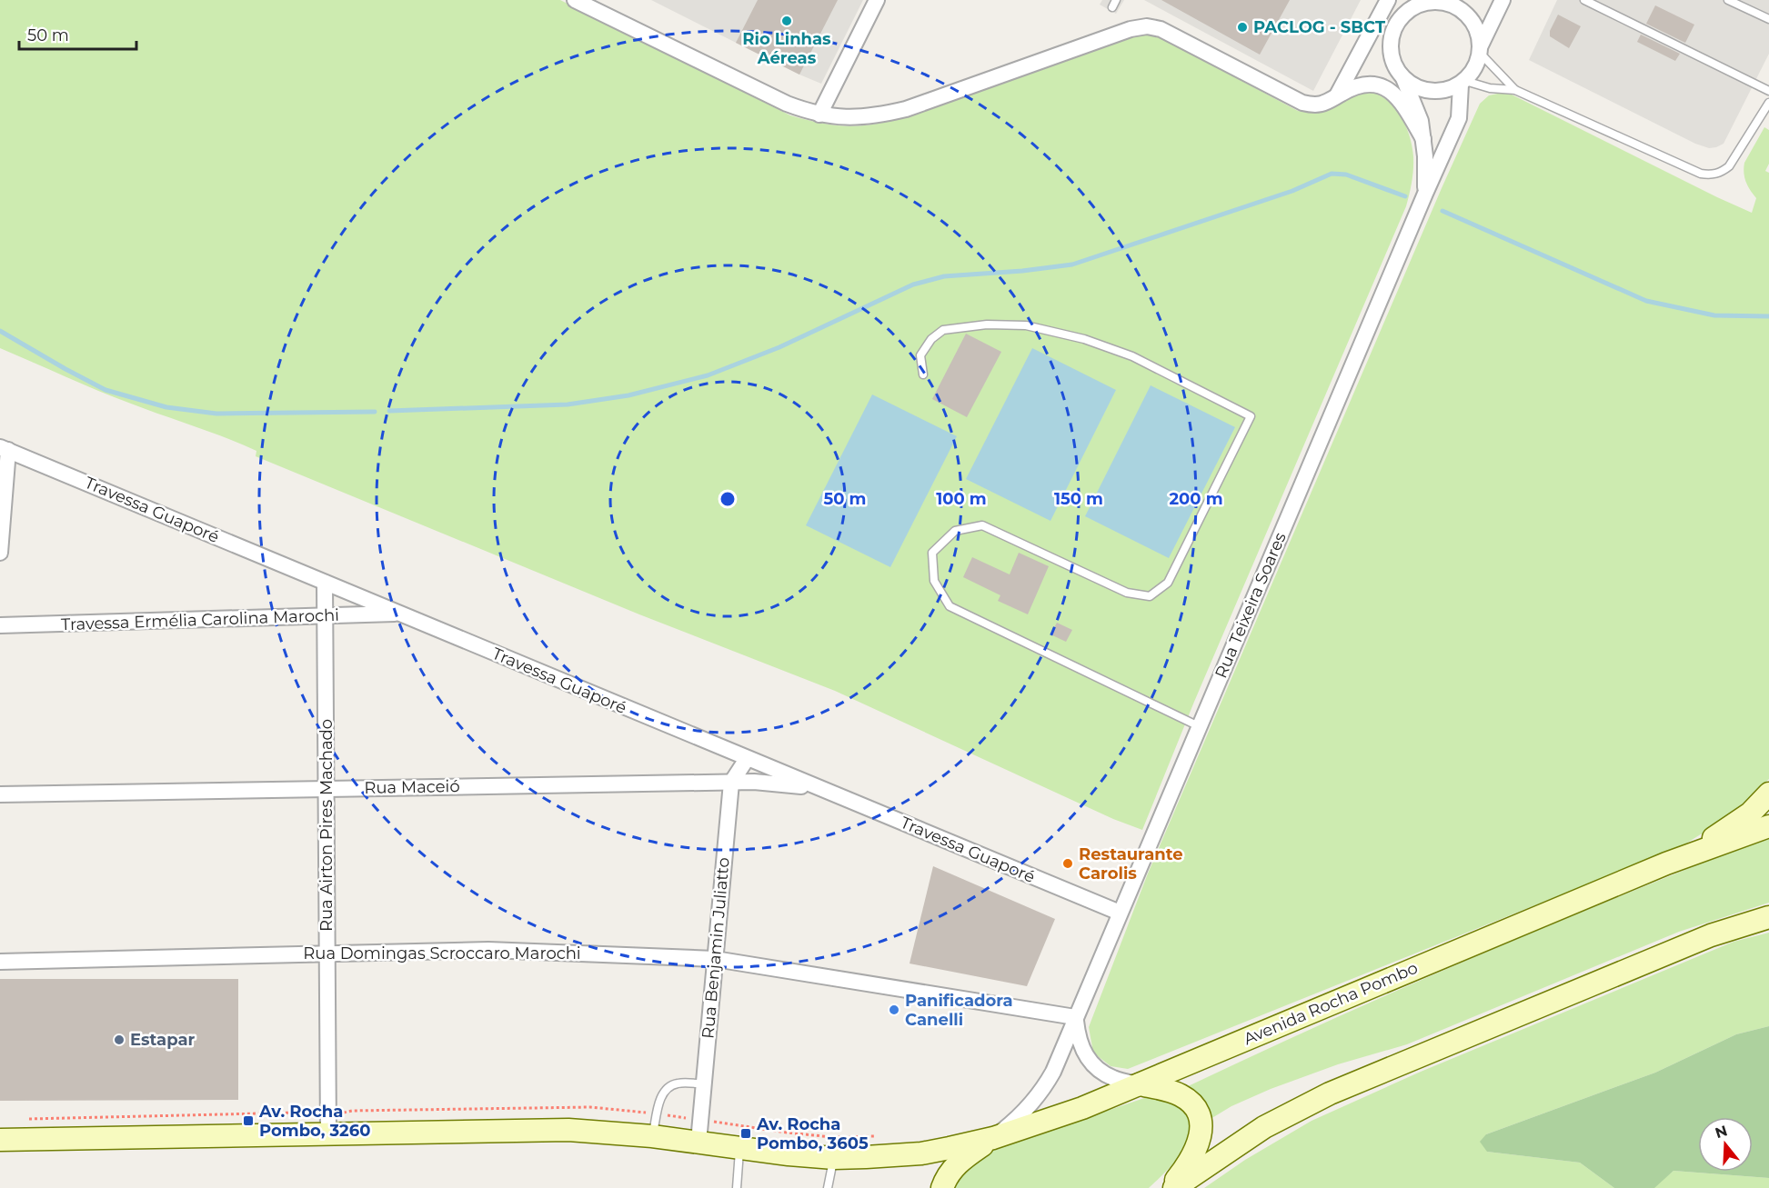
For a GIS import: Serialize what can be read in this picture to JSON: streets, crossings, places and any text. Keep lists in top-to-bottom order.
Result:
{
  "streets": {
    "main road": ["Rua Teixeira Soares", "Avenida Rocha Pombo"],
    "street": [
      "Travessa Guaporé",
      "Travessa Ermélia Carolina Marochi",
      "Rua Maceió",
      "Rua Airton Pires Machado",
      "Rua Benjamin Juliatto",
      "Rua Domingas Scroccaro Marochi"
    ]
  },
  "crossings": [
    ["Travessa Guaporé", "Rua Teixeira Soares"],
    ["Travessa Guaporé", "Travessa Ermélia Carolina Marochi"],
    ["Travessa Guaporé", "Rua Maceió"],
    ["Travessa Guaporé", "Rua Airton Pires Machado"],
    ["Travessa Guaporé", "Rua Benjamin Juliatto"],
    ["Rua Teixeira Soares", "Rua Domingas Scroccaro Marochi"],
    ["Rua Teixeira Soares", "Avenida Rocha Pombo"],
    ["Travessa Ermélia Carolina Marochi", "Rua Airton Pires Machado"],
    ["Rua Maceió", "Rua Airton Pires Machado"],
    ["Rua Maceió", "Rua Benjamin Juliatto"],
    ["Rua Airton Pires Machado", "Rua Domingas Scroccaro Marochi"],
    ["Rua Benjamin Juliatto", "Rua Domingas Scroccaro Marochi"]
  ],
  "places": {
    "other": [
      "Rio Linhas Aéreas",
      "PACLOG - SBCT",
      "Restaurante Carolis",
      "Panificadora Canelli",
      "Estapar"
    ],
    "transit": ["Av. Rocha Pombo, 3260", "Av. Rocha Pombo, 3605"]
  },
  "scale_bar": "50 m",
  "north": "top",
  "rings": [
    "50 m",
    "100 m",
    "150 m",
    "200 m"
  ]
}
